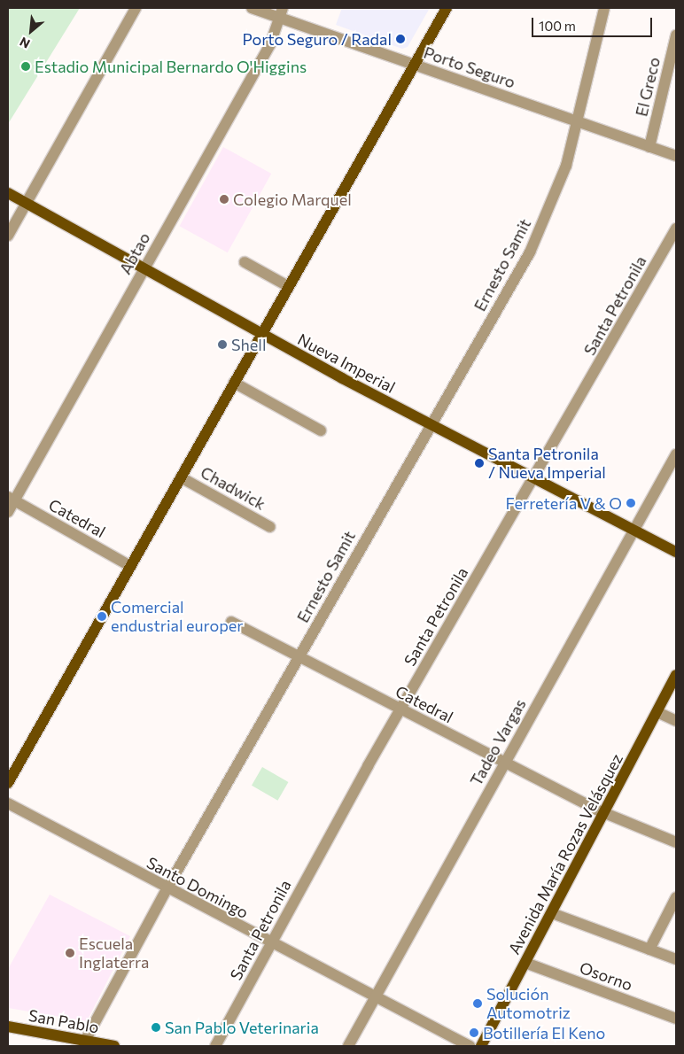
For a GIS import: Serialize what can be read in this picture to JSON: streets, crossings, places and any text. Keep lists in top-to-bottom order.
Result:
{
  "streets": {
    "main road": ["Nueva Imperial", "Avenida María Rozas Velásquez", "San Pablo"],
    "street": [
      "Porto Seguro",
      "El Greco",
      "Abtao",
      "Ernesto Samit",
      "Santa Petronila",
      "Chadwick",
      "Catedral",
      "Tadeo Vargas",
      "Santo Domingo",
      "Osorno"
    ]
  },
  "crossings": [
    ["Porto Seguro", "El Greco"],
    ["Porto Seguro", "Abtao"],
    ["Porto Seguro", "Ernesto Samit"],
    ["Abtao", "Nueva Imperial"],
    ["Abtao", "Catedral"],
    ["Ernesto Samit", "Nueva Imperial"],
    ["Ernesto Samit", "Catedral"],
    ["Ernesto Samit", "Santo Domingo"],
    ["Ernesto Samit", "San Pablo"],
    ["Santa Petronila", "Nueva Imperial"],
    ["Santa Petronila", "Catedral"],
    ["Santa Petronila", "Santo Domingo"],
    ["Nueva Imperial", "Tadeo Vargas"],
    ["Catedral", "Tadeo Vargas"],
    ["Catedral", "Avenida María Rozas Velásquez"],
    ["Tadeo Vargas", "Santo Domingo"],
    ["Avenida María Rozas Velásquez", "Osorno"]
  ],
  "places": [
    "Porto Seguro / Radal",
    "Estadio Municipal Bernardo O'Higgins",
    "Colegio Marquel",
    "Shell",
    "Santa Petronila / Nueva Imperial",
    "Ferretería V & O",
    "Comercial endustrial europer",
    "Escuela Inglaterra",
    "Solución Automotriz",
    "San Pablo Veterinaria",
    "Botillería El Keno"
  ],
  "scale_bar": "100 m",
  "north": "bottom left"
}
